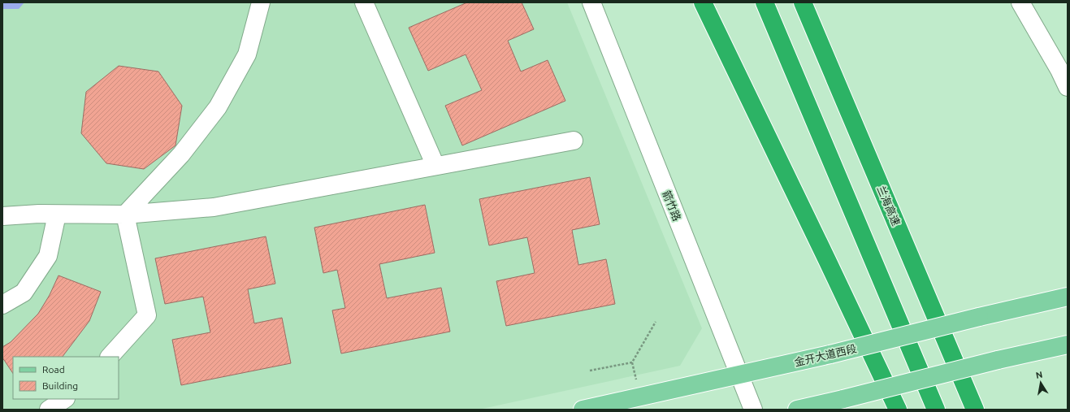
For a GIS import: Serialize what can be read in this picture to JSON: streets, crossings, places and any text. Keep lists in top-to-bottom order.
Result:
{
  "streets": {
    "highway": ["兰海高速"],
    "main road": ["金开大道西段"],
    "street": ["箭竹路"]
  },
  "crossings": [
    ["箭竹路", "金开大道西段"]
  ],
  "legend": ["Road", "Building"],
  "north": "top"
}
